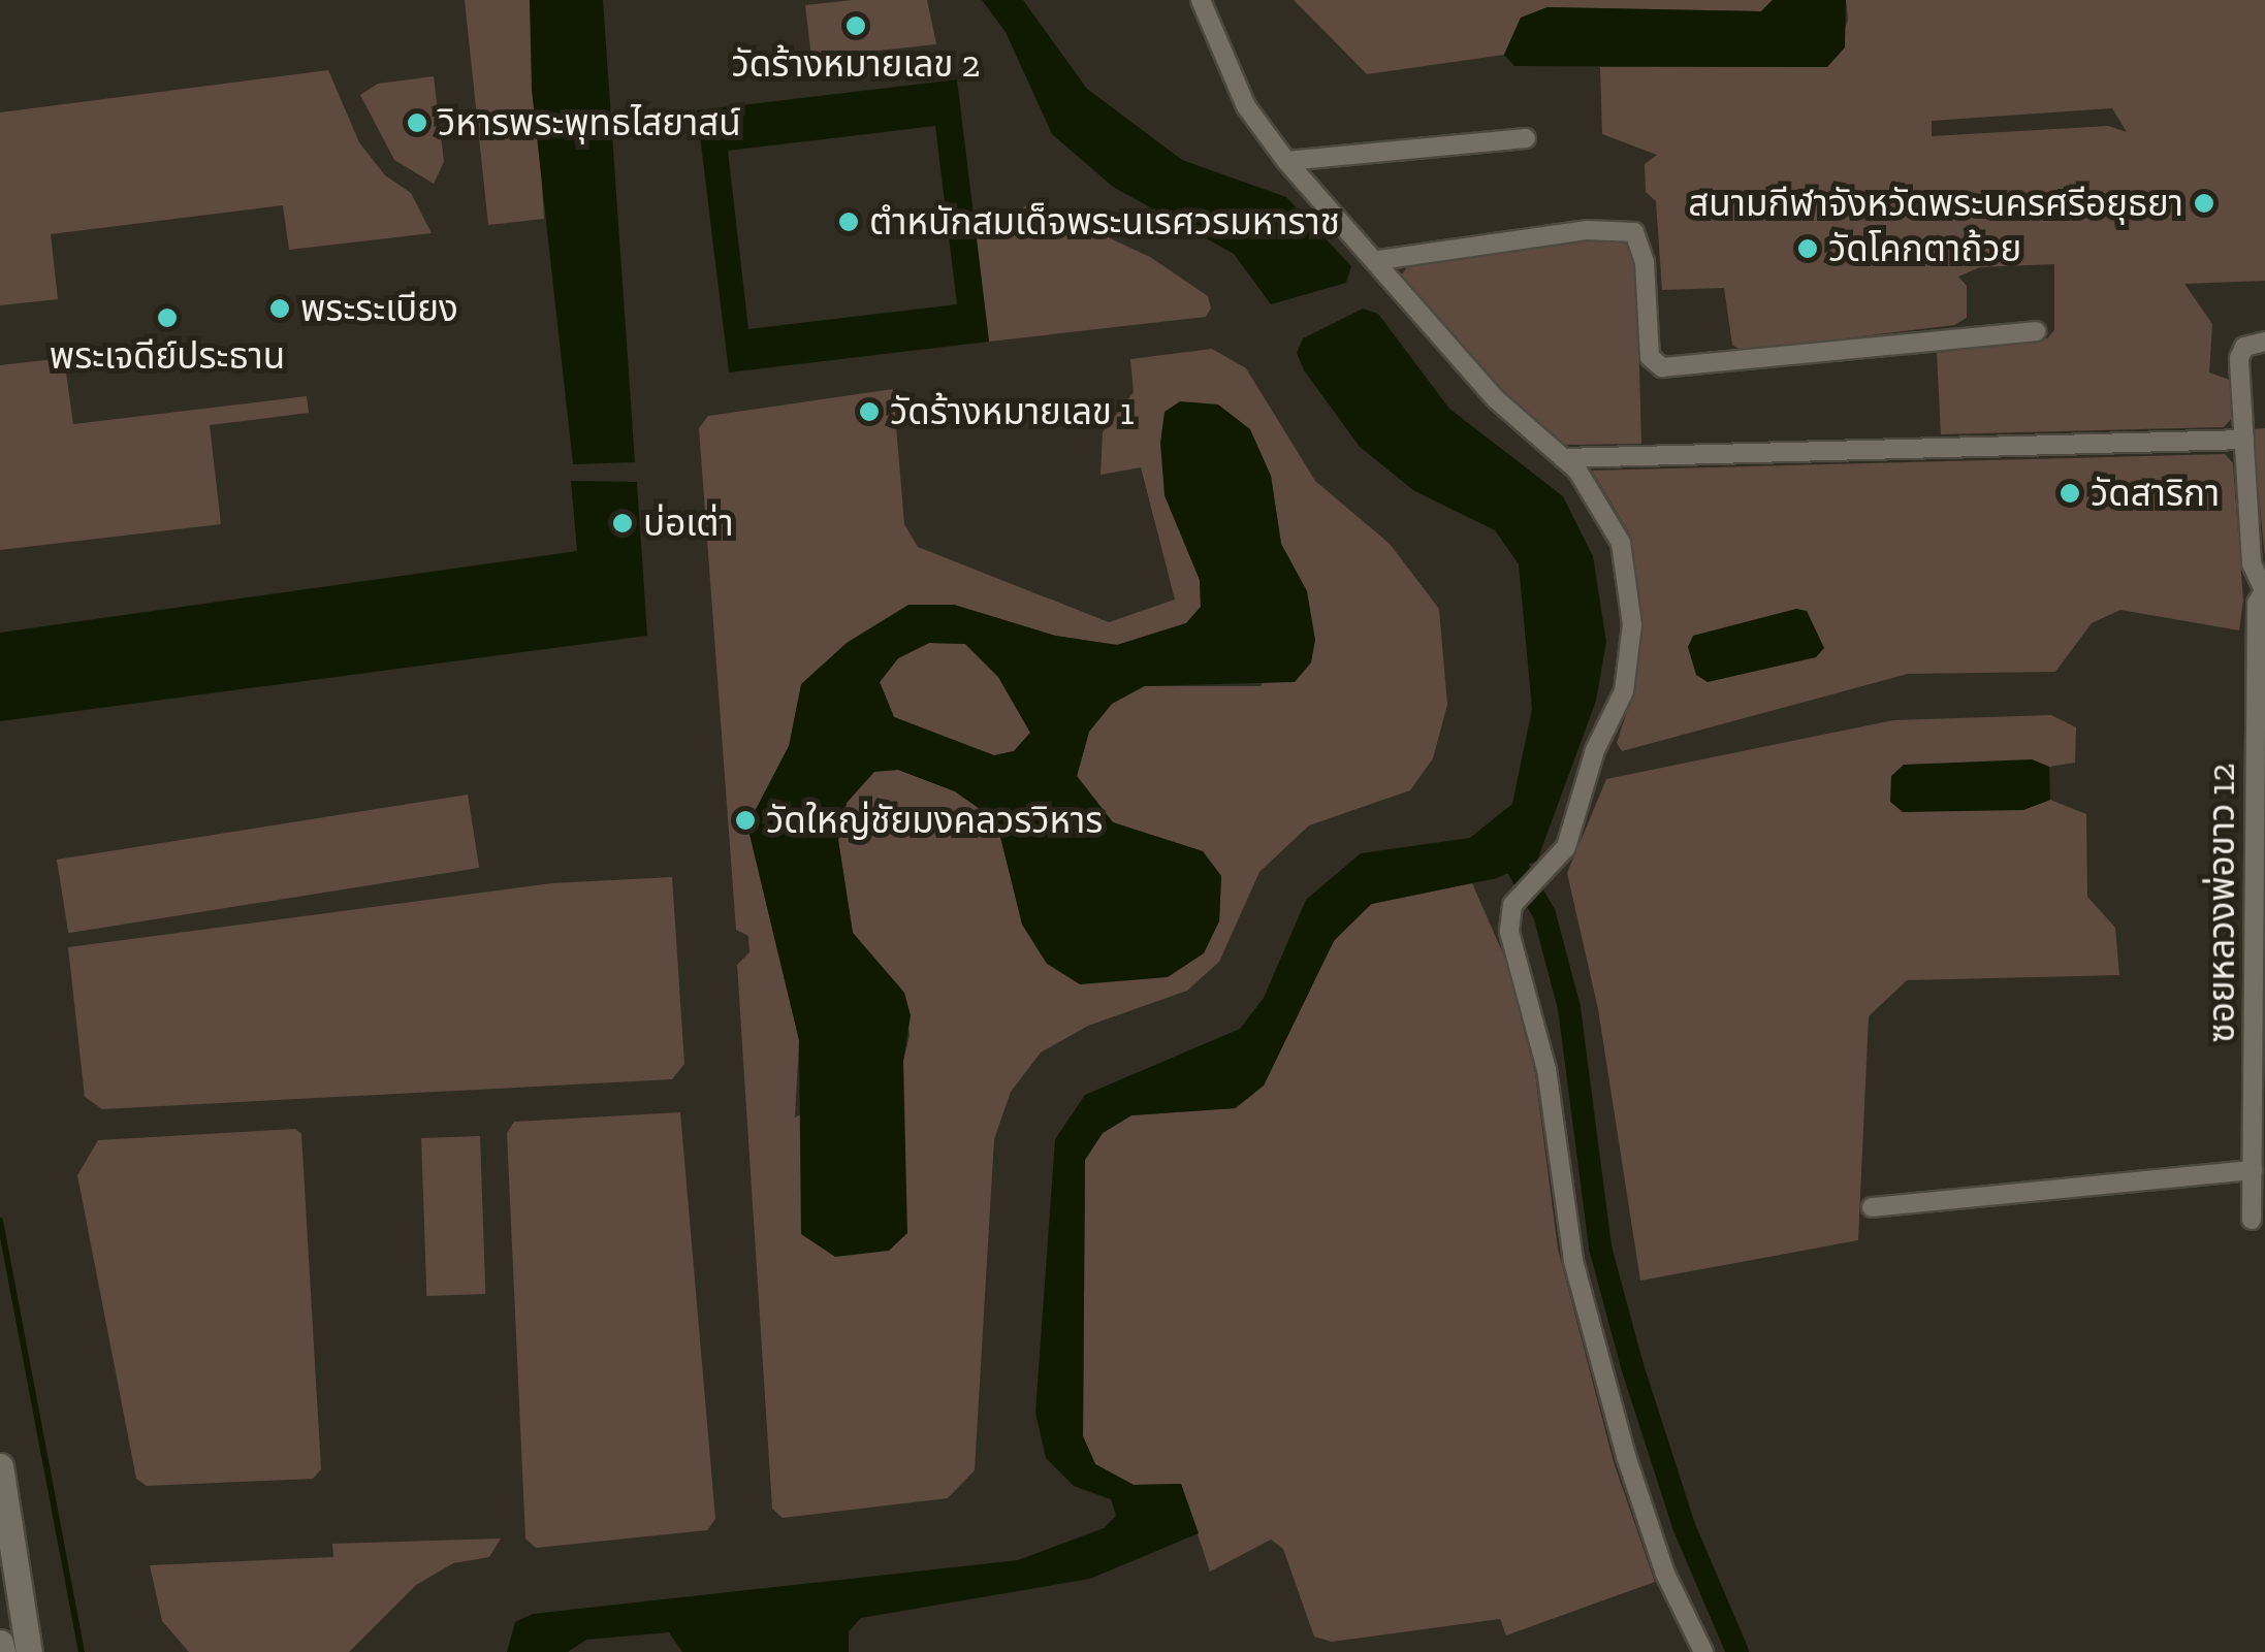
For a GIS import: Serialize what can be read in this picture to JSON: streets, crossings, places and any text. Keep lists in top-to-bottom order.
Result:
{
  "streets": {
    "street": ["ซอยหลวงพ่อขาว 12"]
  },
  "places": [
    "วัดร้างหมายเลข 2",
    "วิหารพระพุทธไสยาสน์",
    "สนามกีฬาจังหวัดพระนครศรีอยุธยา",
    "ตำหนักสมเด็จพระนเรศวรมหาราช",
    "วัดโคกตาถ้วย",
    "พระระเบียง",
    "พระเจดีย์ประธาน",
    "วัดร้างหมายเลข 1",
    "วัดสาริกา",
    "บ่อเต่า",
    "วัดใหญ่ชัยมงคลวรวิหาร"
  ]
}
